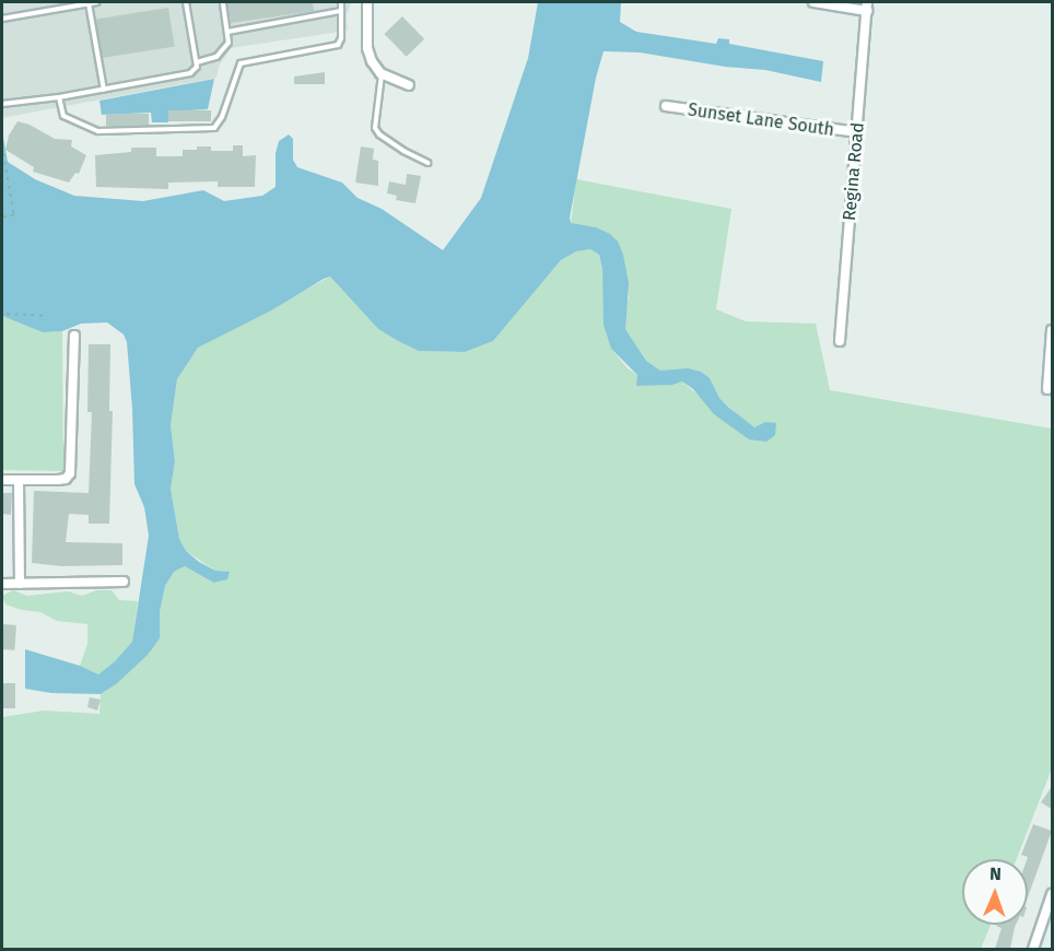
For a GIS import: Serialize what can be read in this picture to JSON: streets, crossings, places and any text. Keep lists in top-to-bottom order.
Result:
{
  "streets": {
    "street": ["Sunset Lane South", "Regina Road"]
  },
  "crossings": [
    ["Sunset Lane South", "Regina Road"]
  ],
  "north": "top"
}
